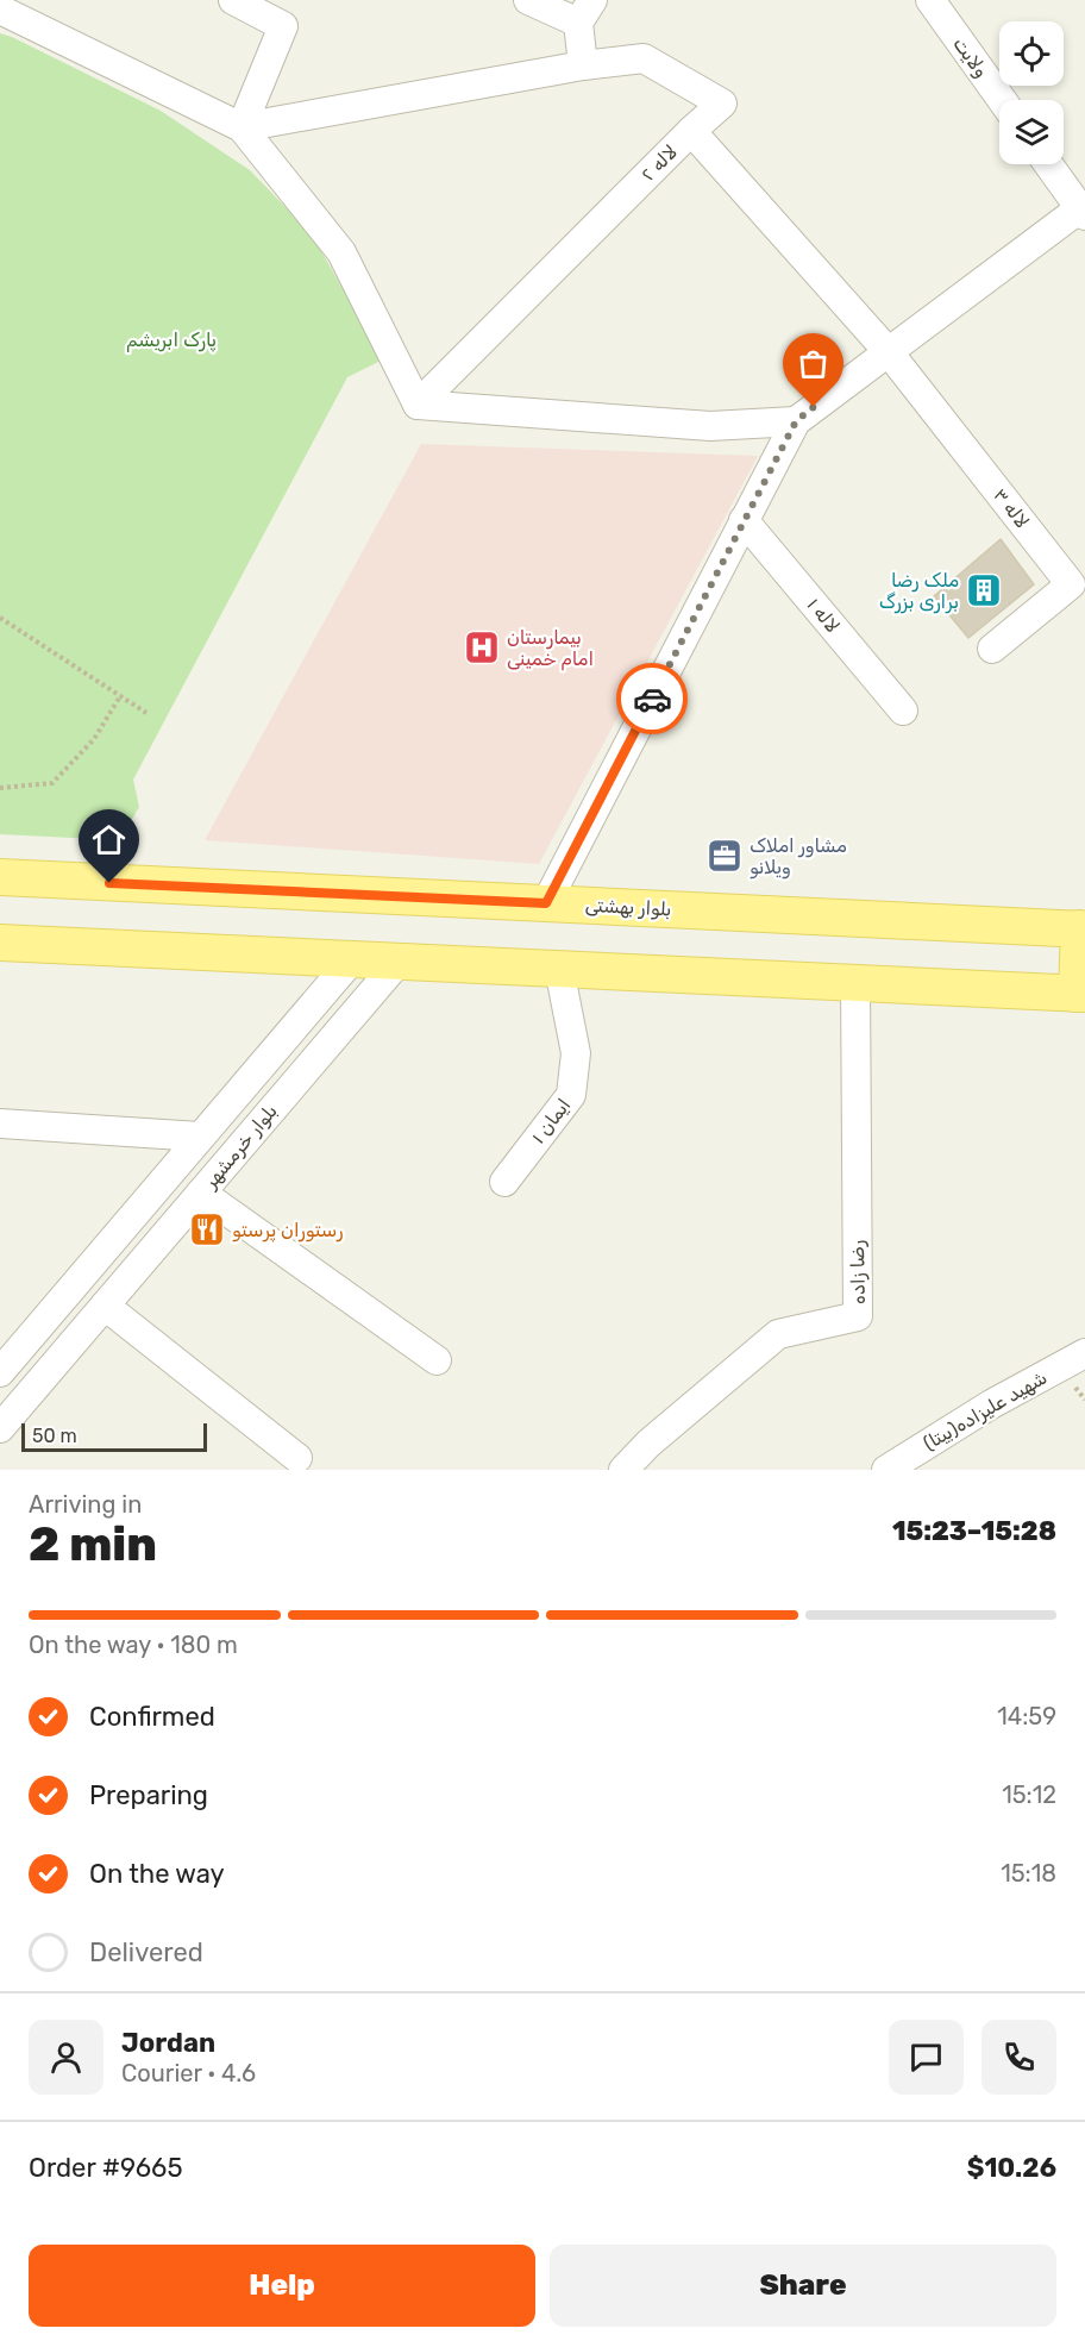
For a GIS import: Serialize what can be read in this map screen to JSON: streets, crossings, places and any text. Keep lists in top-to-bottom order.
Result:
{
  "streets": {
    "main road": ["بلوار بهشتی"],
    "street": [
      "ولایت",
      "لاله ۲",
      "لاله ۳",
      "لاله ۱",
      "ایمان ۱",
      "بلوار خرمشهر",
      "رضا زاده",
      "شهید علیزاده(بیتا)"
    ]
  },
  "crossings": [
    ["لاله ۲", "لاله ۳"]
  ],
  "parks": ["پارک ابریشم"],
  "places": {
    "building": ["ملک رضا براری بزرگ"],
    "hospital": ["بیمارستان امام خمینی"],
    "office": ["مشاور املاک ویلانو"],
    "restaurant": ["رستوران پرستو"]
  },
  "scale_bar": "50 m",
  "page": {
    "scale": "50 m",
    "heading": ["2 min", "Arriving in", "15:23–15:28"],
    "panel": [
      "Jordan",
      "Courier · 4.6",
      "Order #9665",
      "$10.26"
    ],
    "bar": "On the way · 180 m",
    "list": [
      ["Confirmed", "14:59"],
      ["Preparing", "15:12"],
      ["On the way", "15:18"],
      "Delivered"
    ],
    "buttons": ["Help", "Share"]
  }
}
